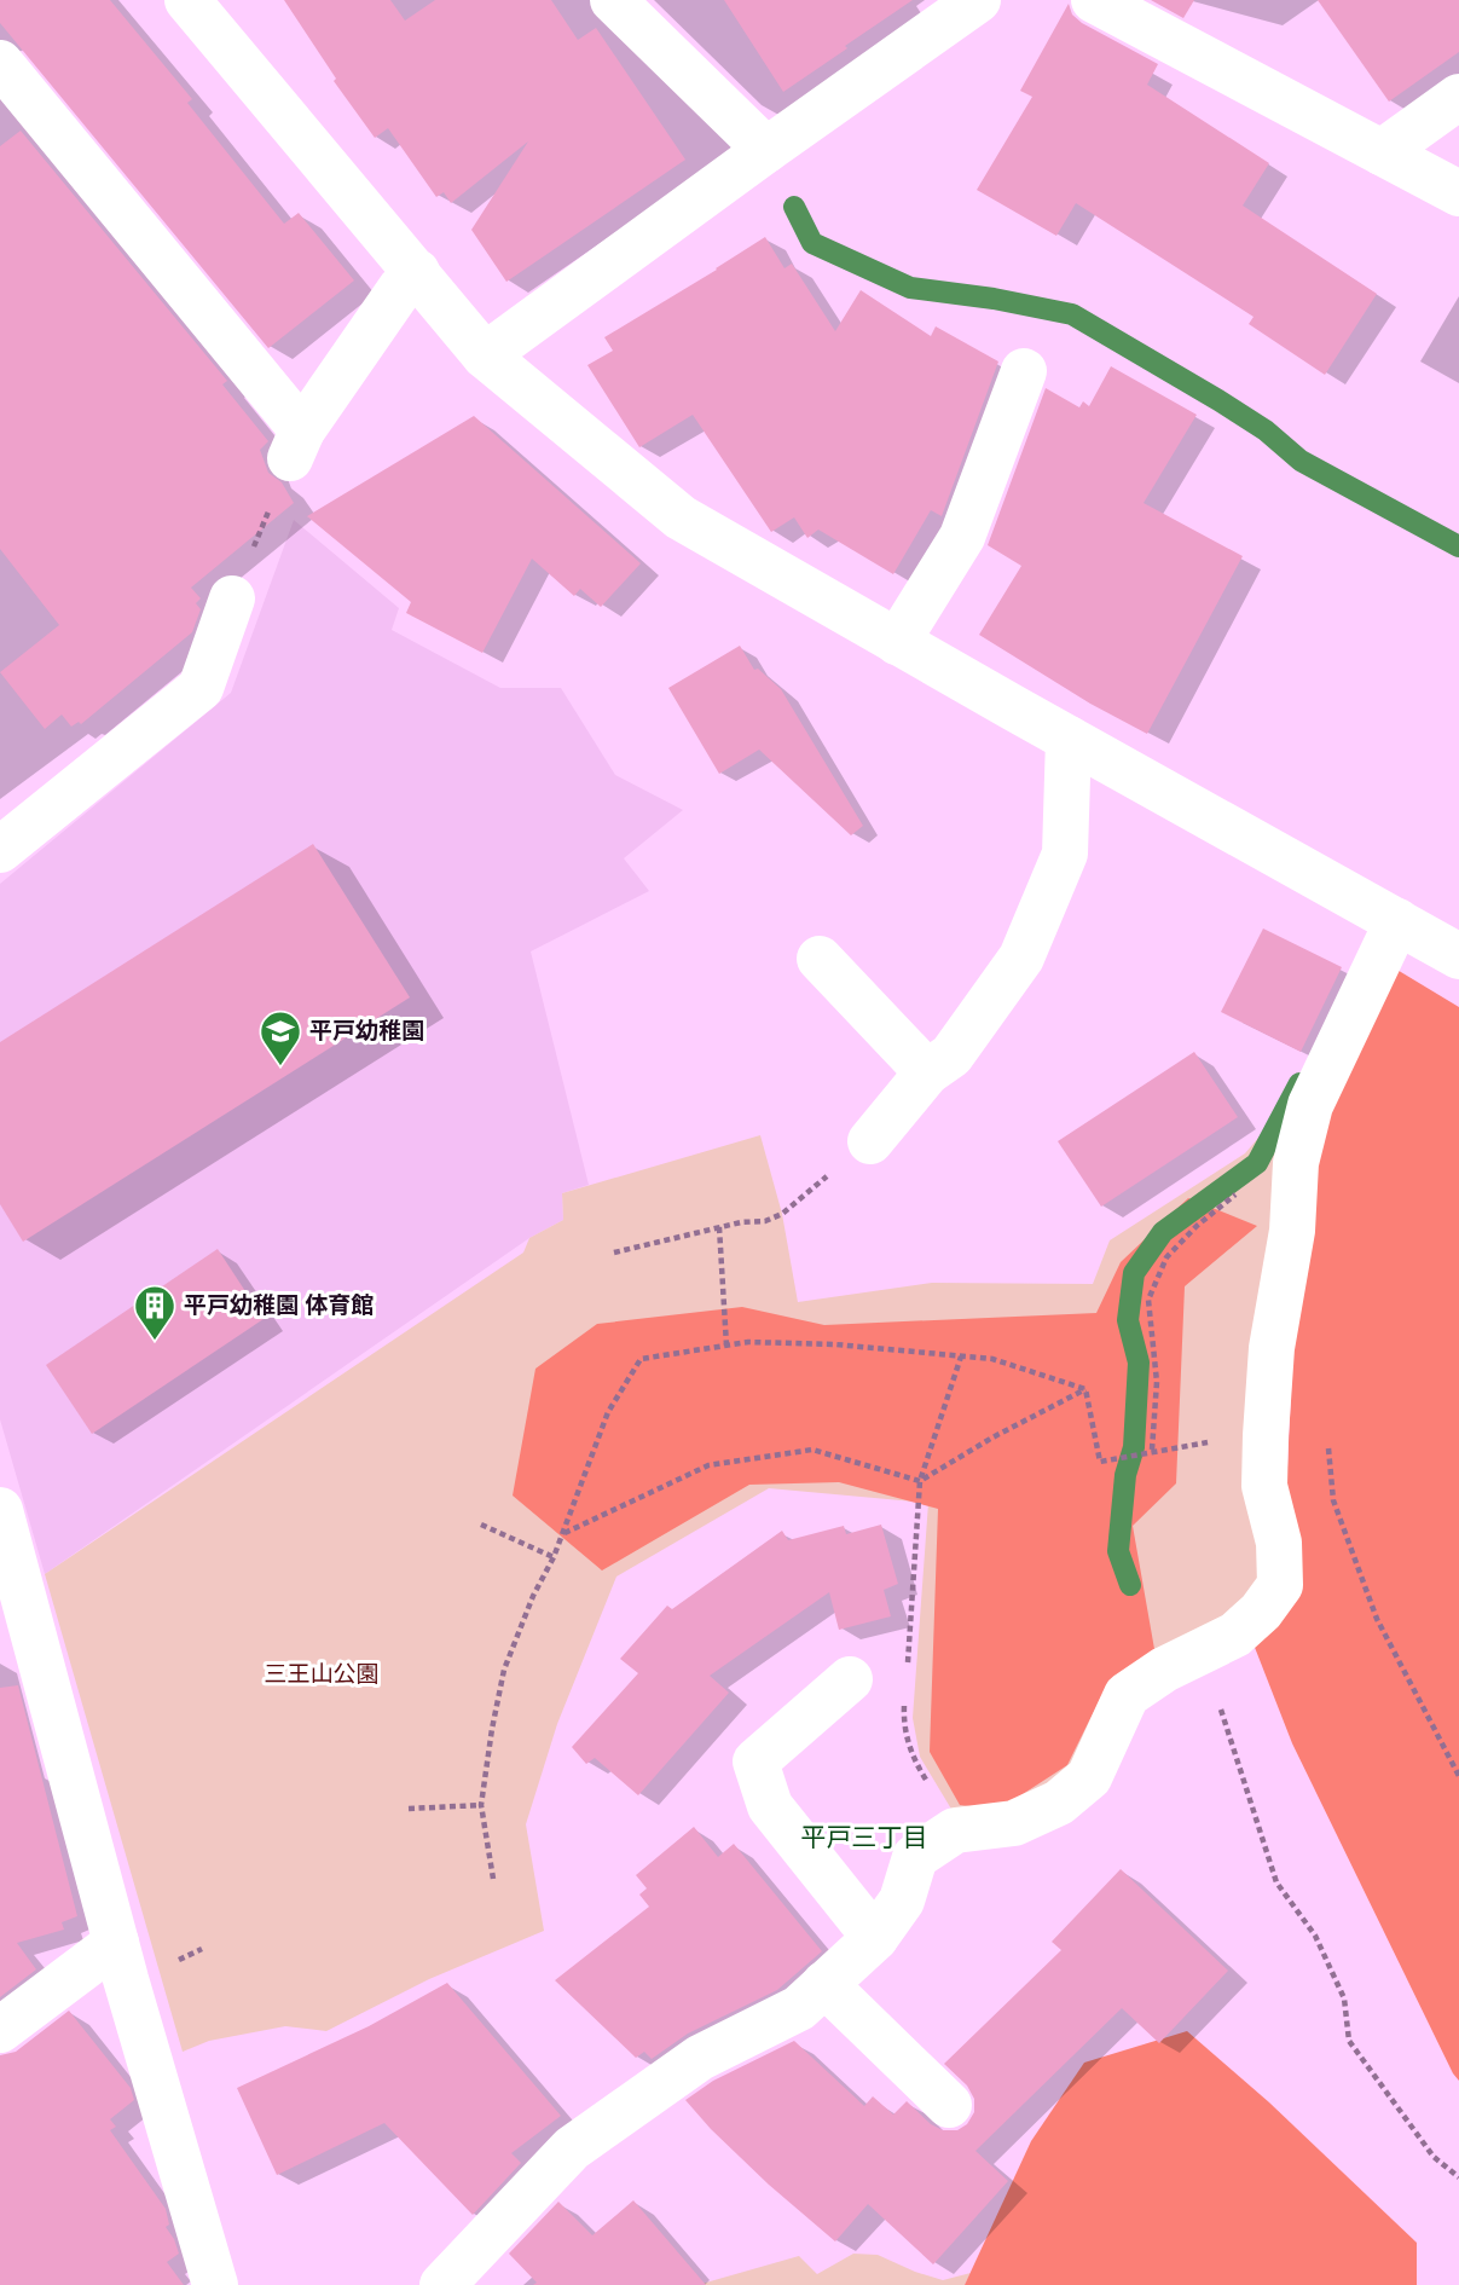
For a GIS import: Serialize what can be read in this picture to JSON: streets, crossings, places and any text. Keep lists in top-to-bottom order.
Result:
{
  "districts": ["平戸三丁目"],
  "parks": ["三王山公園"],
  "places": {
    "school or university": ["平戸幼稚園"],
    "building": ["平戸幼稚園 体育館"]
  }
}
